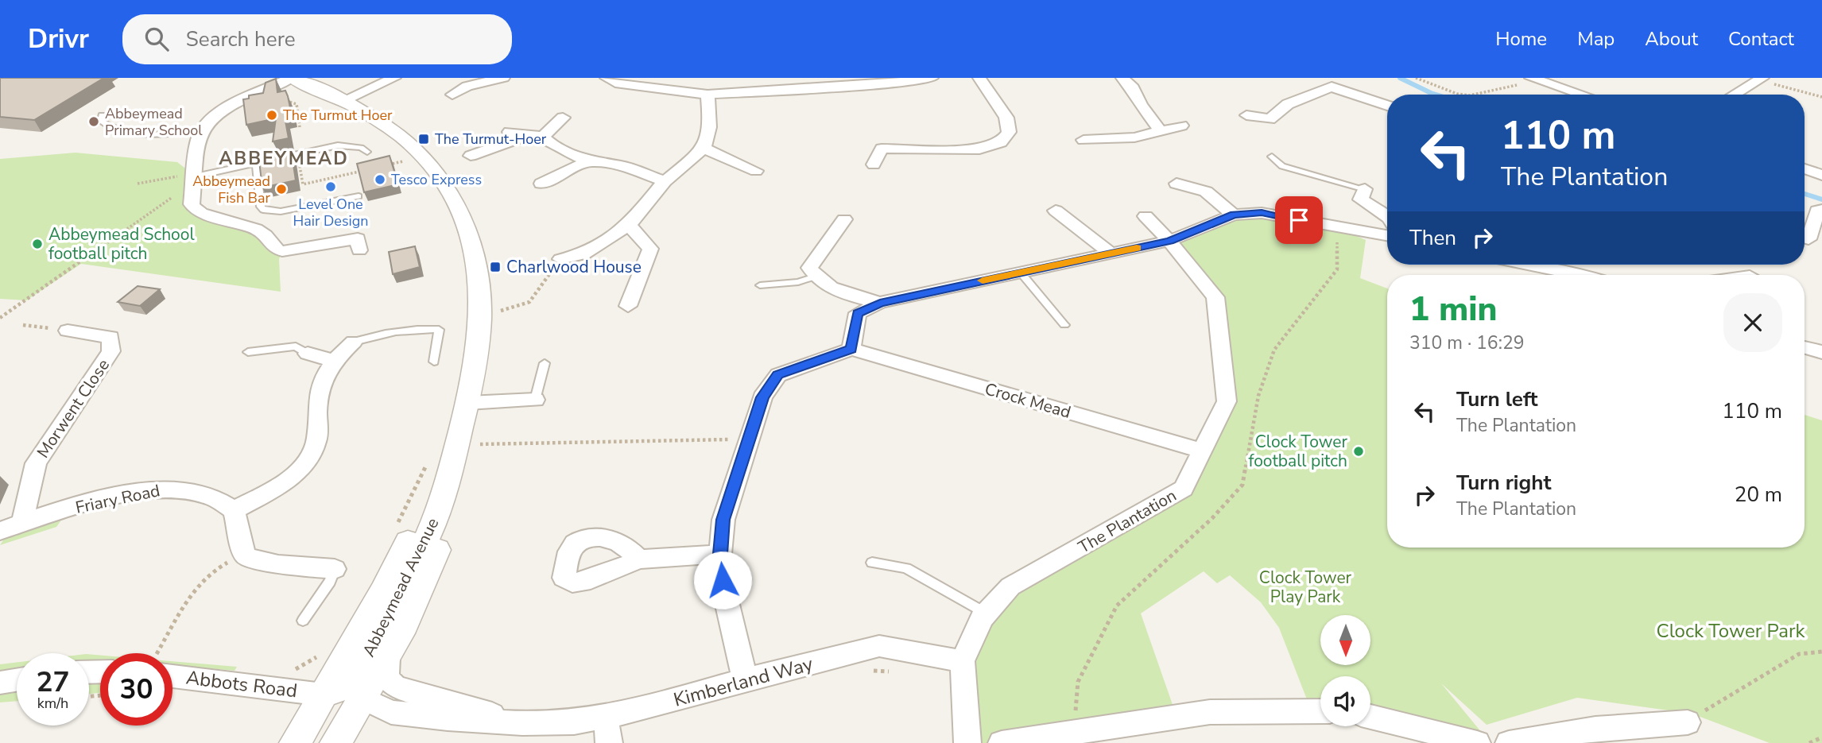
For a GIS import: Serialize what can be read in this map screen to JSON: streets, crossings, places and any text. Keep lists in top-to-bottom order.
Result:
{
  "streets": {
    "street": [
      "Crock Mead",
      "Morwent Close",
      "Friary Road",
      "The Plantation",
      "Abbeymead Avenue",
      "Kimberland Way",
      "Abbots Road"
    ]
  },
  "crossings": [
    ["Crock Mead", "The Plantation"],
    ["Morwent Close", "Friary Road"],
    ["The Plantation", "Kimberland Way"],
    ["Abbeymead Avenue", "Kimberland Way"],
    ["Abbeymead Avenue", "Abbots Road"]
  ],
  "districts": ["ABBEYMEAD"],
  "parks": ["Clock Tower Play Park", "Clock Tower Park"],
  "places": {
    "other": [
      "The Turmut Hoer",
      "Abbeymead Primary School",
      "Tesco Express",
      "Level One Hair Design",
      "Abbeymead Fish Bar",
      "Abbeymead School football pitch",
      "Clock Tower football pitch"
    ],
    "transit": ["The Turmut-Hoer", "Charlwood House"]
  },
  "north": "bottom",
  "page": {
    "header": "Drivr",
    "search": "Search here",
    "nav": [
      "Home",
      "Map",
      "About",
      "Contact"
    ],
    "turn": ["110 m", "The Plantation"],
    "then": "Then",
    "heading": ["1 min", "310 m · 16:29"],
    "list": [
      {
        "name": "Turn left",
        "note": "The Plantation",
        "value": "110 m"
      },
      {
        "name": "Turn right",
        "note": "The Plantation",
        "value": "20 m"
      }
    ],
    "speed": "27 km/h",
    "limit": "30"
  }
}
